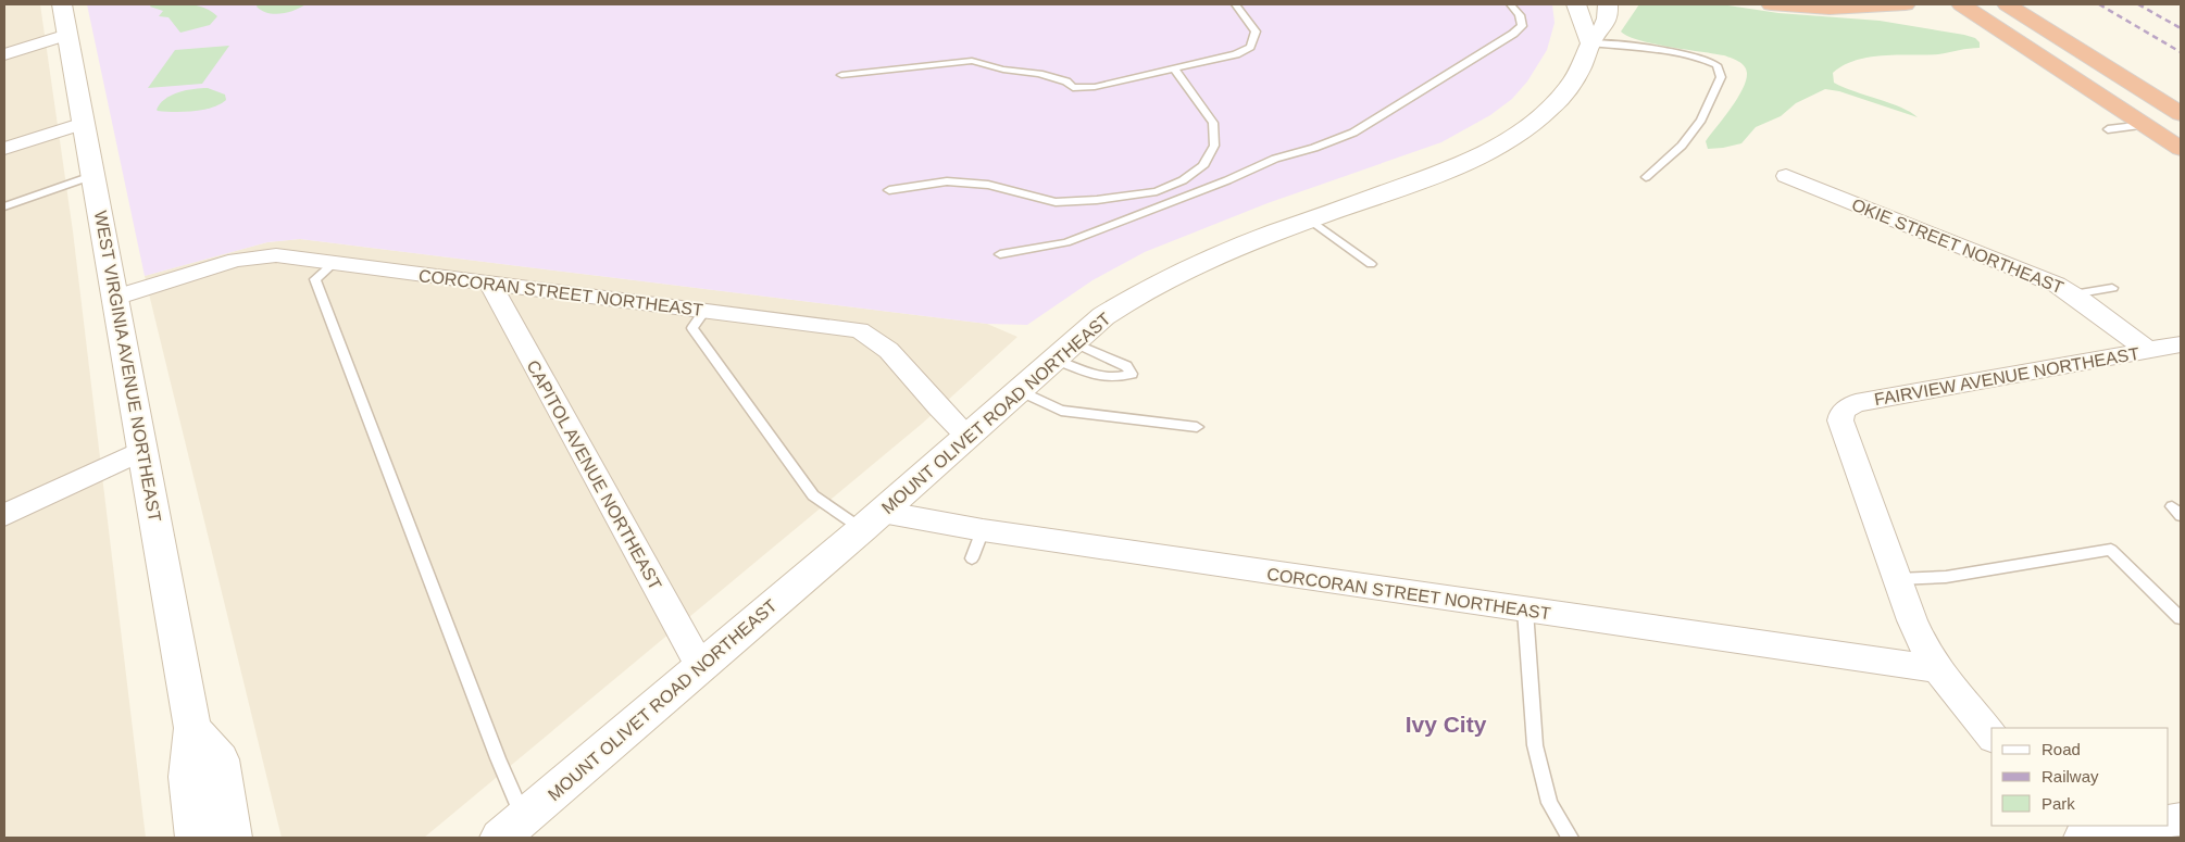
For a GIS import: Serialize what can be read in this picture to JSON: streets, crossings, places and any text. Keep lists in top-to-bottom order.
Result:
{
  "streets": {
    "main road": ["WEST VIRGINIA AVENUE NORTHEAST", "MOUNT OLIVET ROAD NORTHEAST"],
    "street": [
      "OKIE STREET NORTHEAST",
      "CORCORAN STREET NORTHEAST",
      "FAIRVIEW AVENUE NORTHEAST",
      "CAPITOL AVENUE NORTHEAST"
    ]
  },
  "crossings": [
    ["OKIE STREET NORTHEAST", "FAIRVIEW AVENUE NORTHEAST"],
    ["CORCORAN STREET NORTHEAST", "WEST VIRGINIA AVENUE NORTHEAST"],
    ["CORCORAN STREET NORTHEAST", "MOUNT OLIVET ROAD NORTHEAST"],
    ["CORCORAN STREET NORTHEAST", "CAPITOL AVENUE NORTHEAST"],
    ["MOUNT OLIVET ROAD NORTHEAST", "CAPITOL AVENUE NORTHEAST"]
  ],
  "districts": ["Ivy City"],
  "legend": ["Road", "Railway", "Park"]
}
